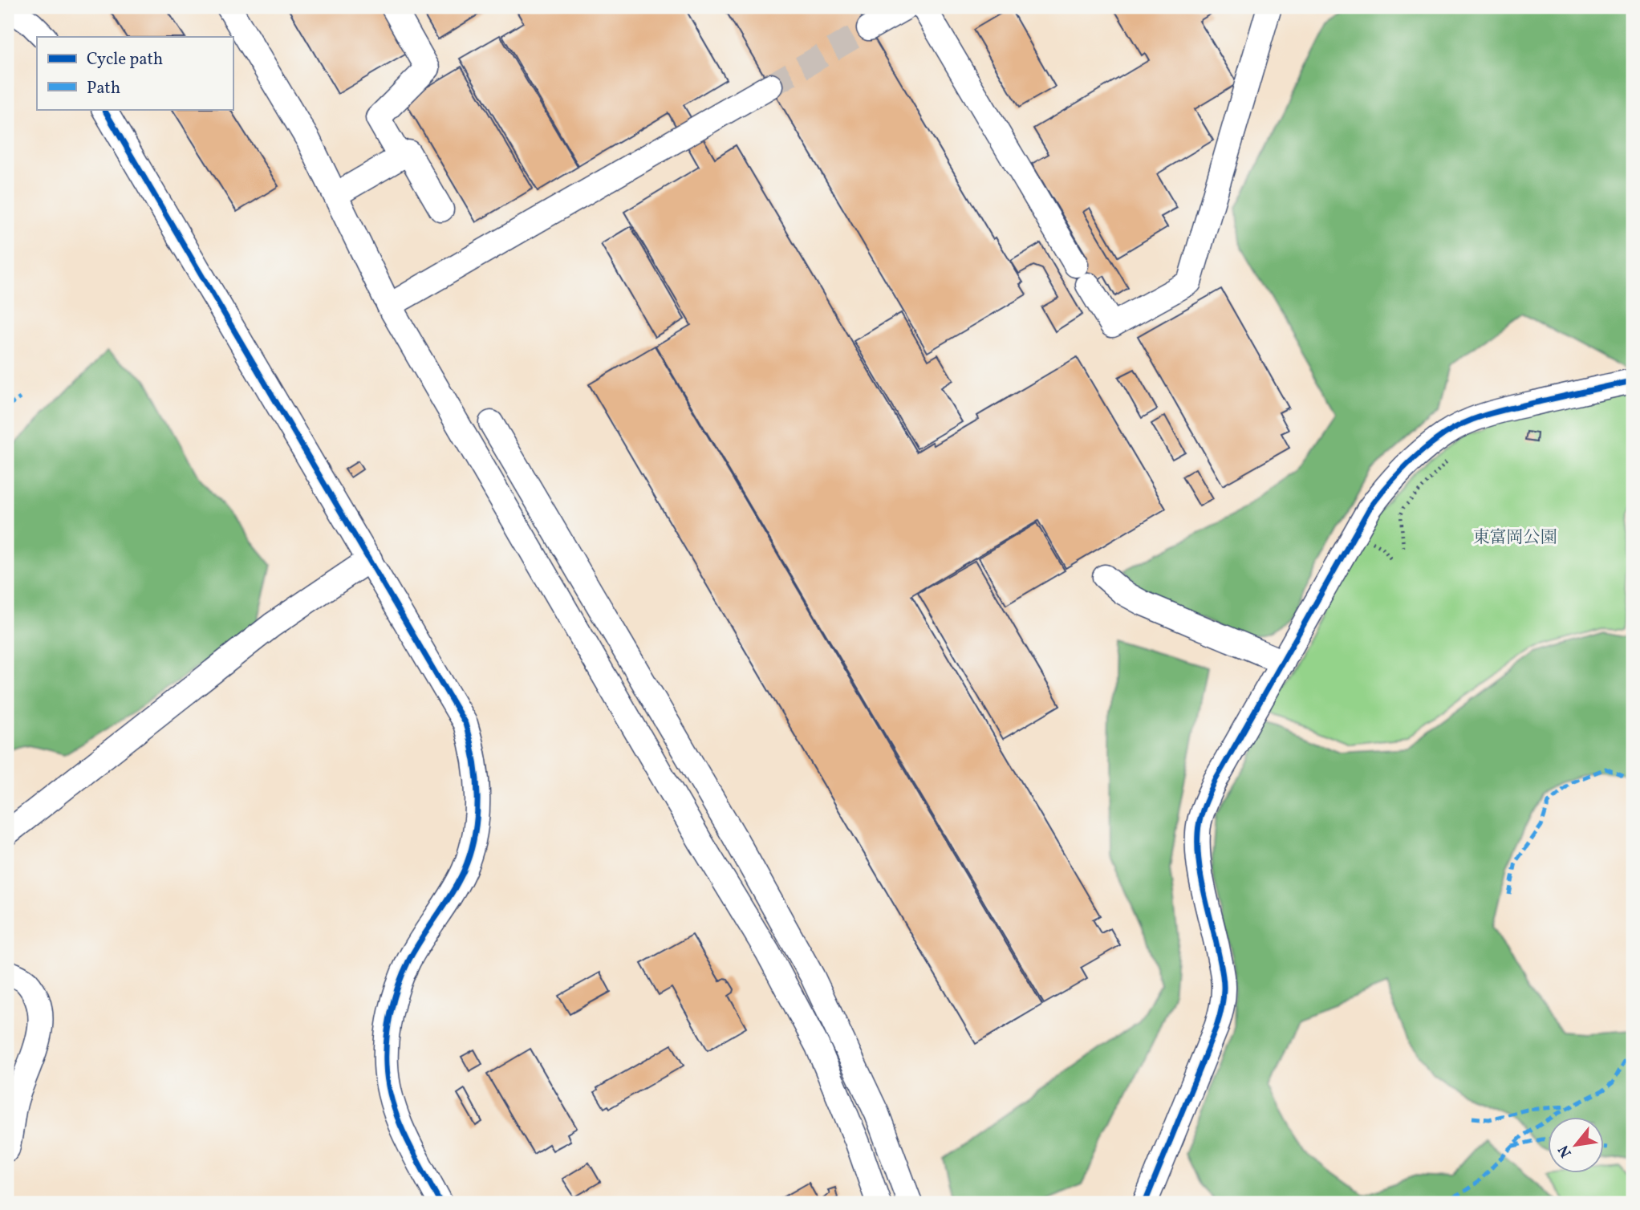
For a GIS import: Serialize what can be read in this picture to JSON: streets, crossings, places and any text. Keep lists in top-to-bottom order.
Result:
{
  "parks": ["東富岡公園"],
  "legend": ["Cycle path", "Path"],
  "north": "bottom left"
}
